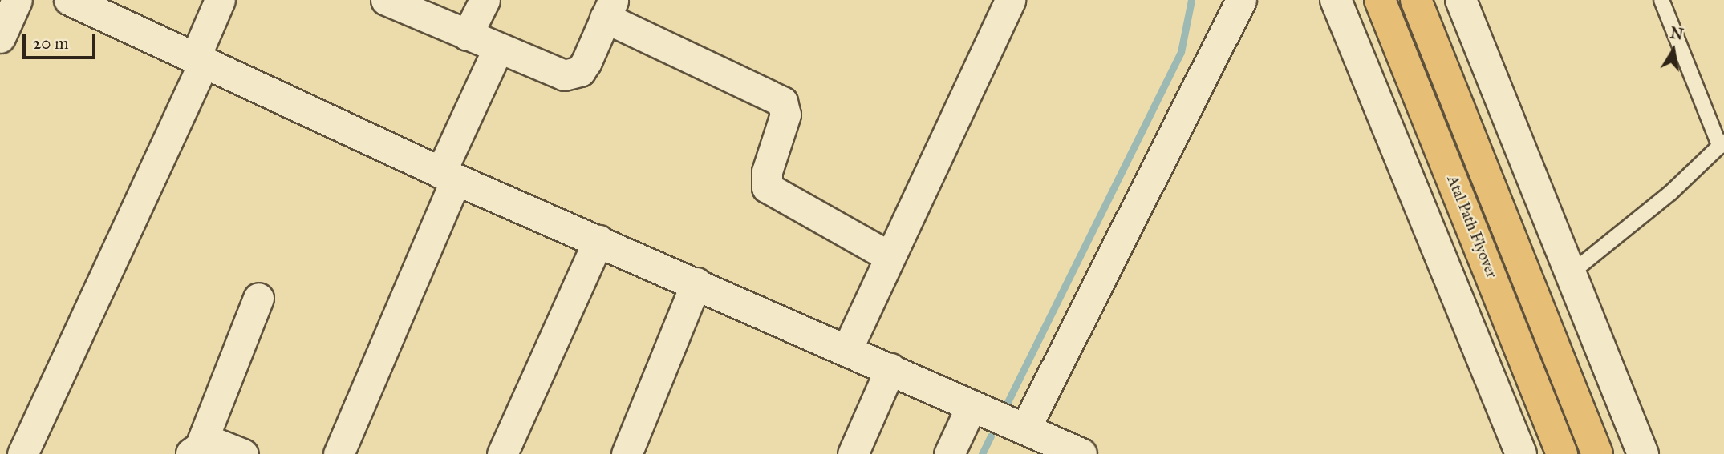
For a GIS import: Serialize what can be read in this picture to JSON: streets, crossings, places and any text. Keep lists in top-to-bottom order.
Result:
{
  "streets": {
    "main road": ["Atal Path Flyover"]
  },
  "scale_bar": "20 m",
  "north": "top"
}
